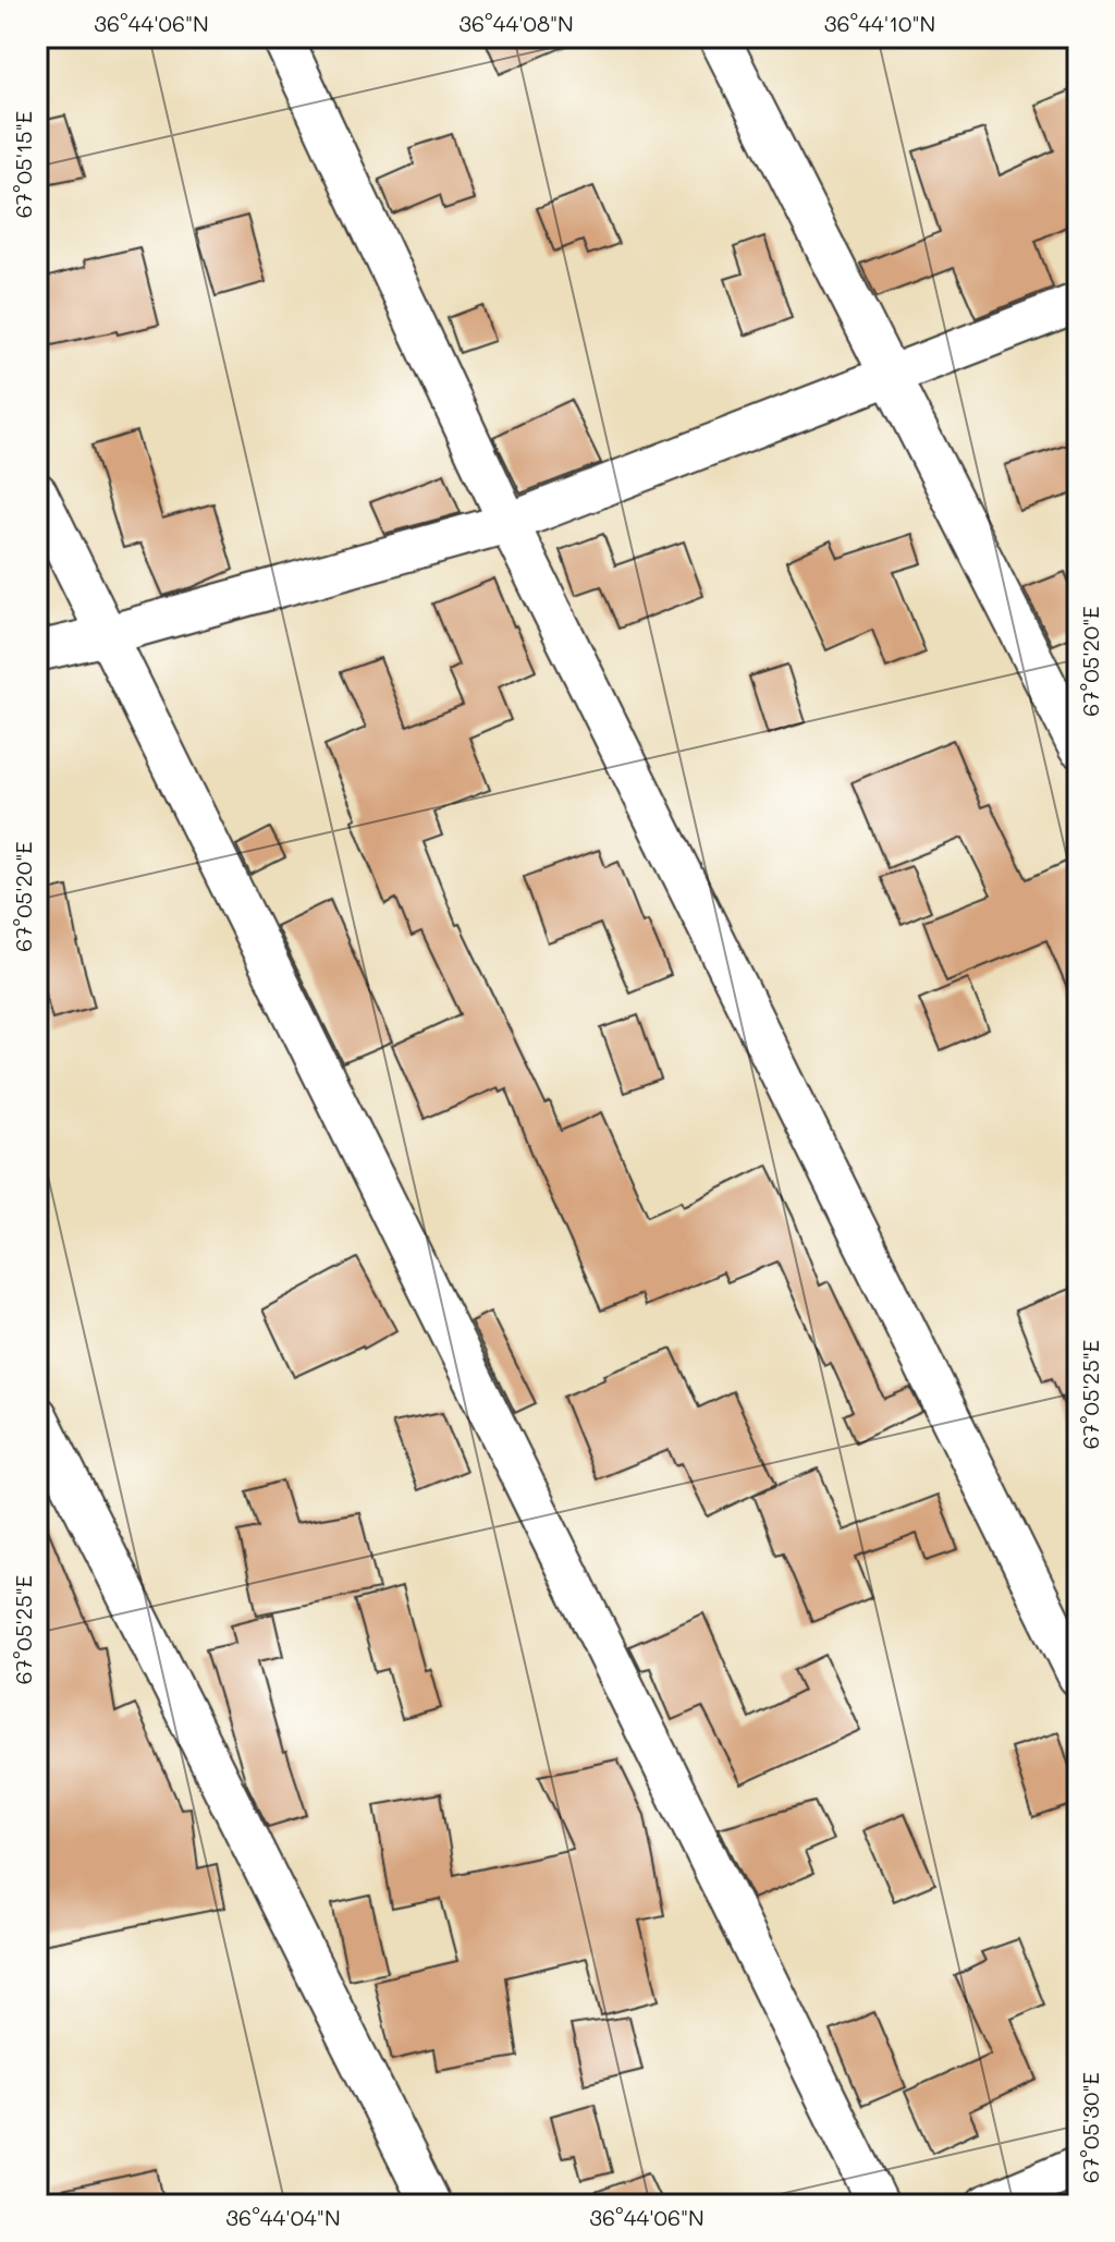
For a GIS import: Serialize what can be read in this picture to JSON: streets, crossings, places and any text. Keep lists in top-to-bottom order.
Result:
{
  "coordinates": [
    "36°44'06\"N",
    "36°44'08\"N",
    "36°44'10\"N",
    "67°05'15\"E",
    "67°05'20\"E",
    "67°05'25\"E",
    "67°05'30\"E",
    "36°44'04\"N"
  ]
}
